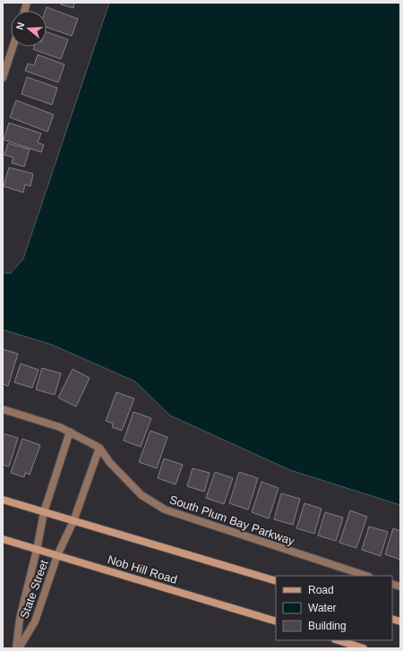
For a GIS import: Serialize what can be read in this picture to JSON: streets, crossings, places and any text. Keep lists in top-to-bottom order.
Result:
{
  "streets": {
    "main road": ["Nob Hill Road"],
    "street": ["South Plum Bay Parkway", "State Street"]
  },
  "crossings": [
    ["South Plum Bay Parkway", "State Street"],
    ["Nob Hill Road", "State Street"]
  ],
  "legend": ["Road", "Water", "Building"],
  "north": "left"
}
